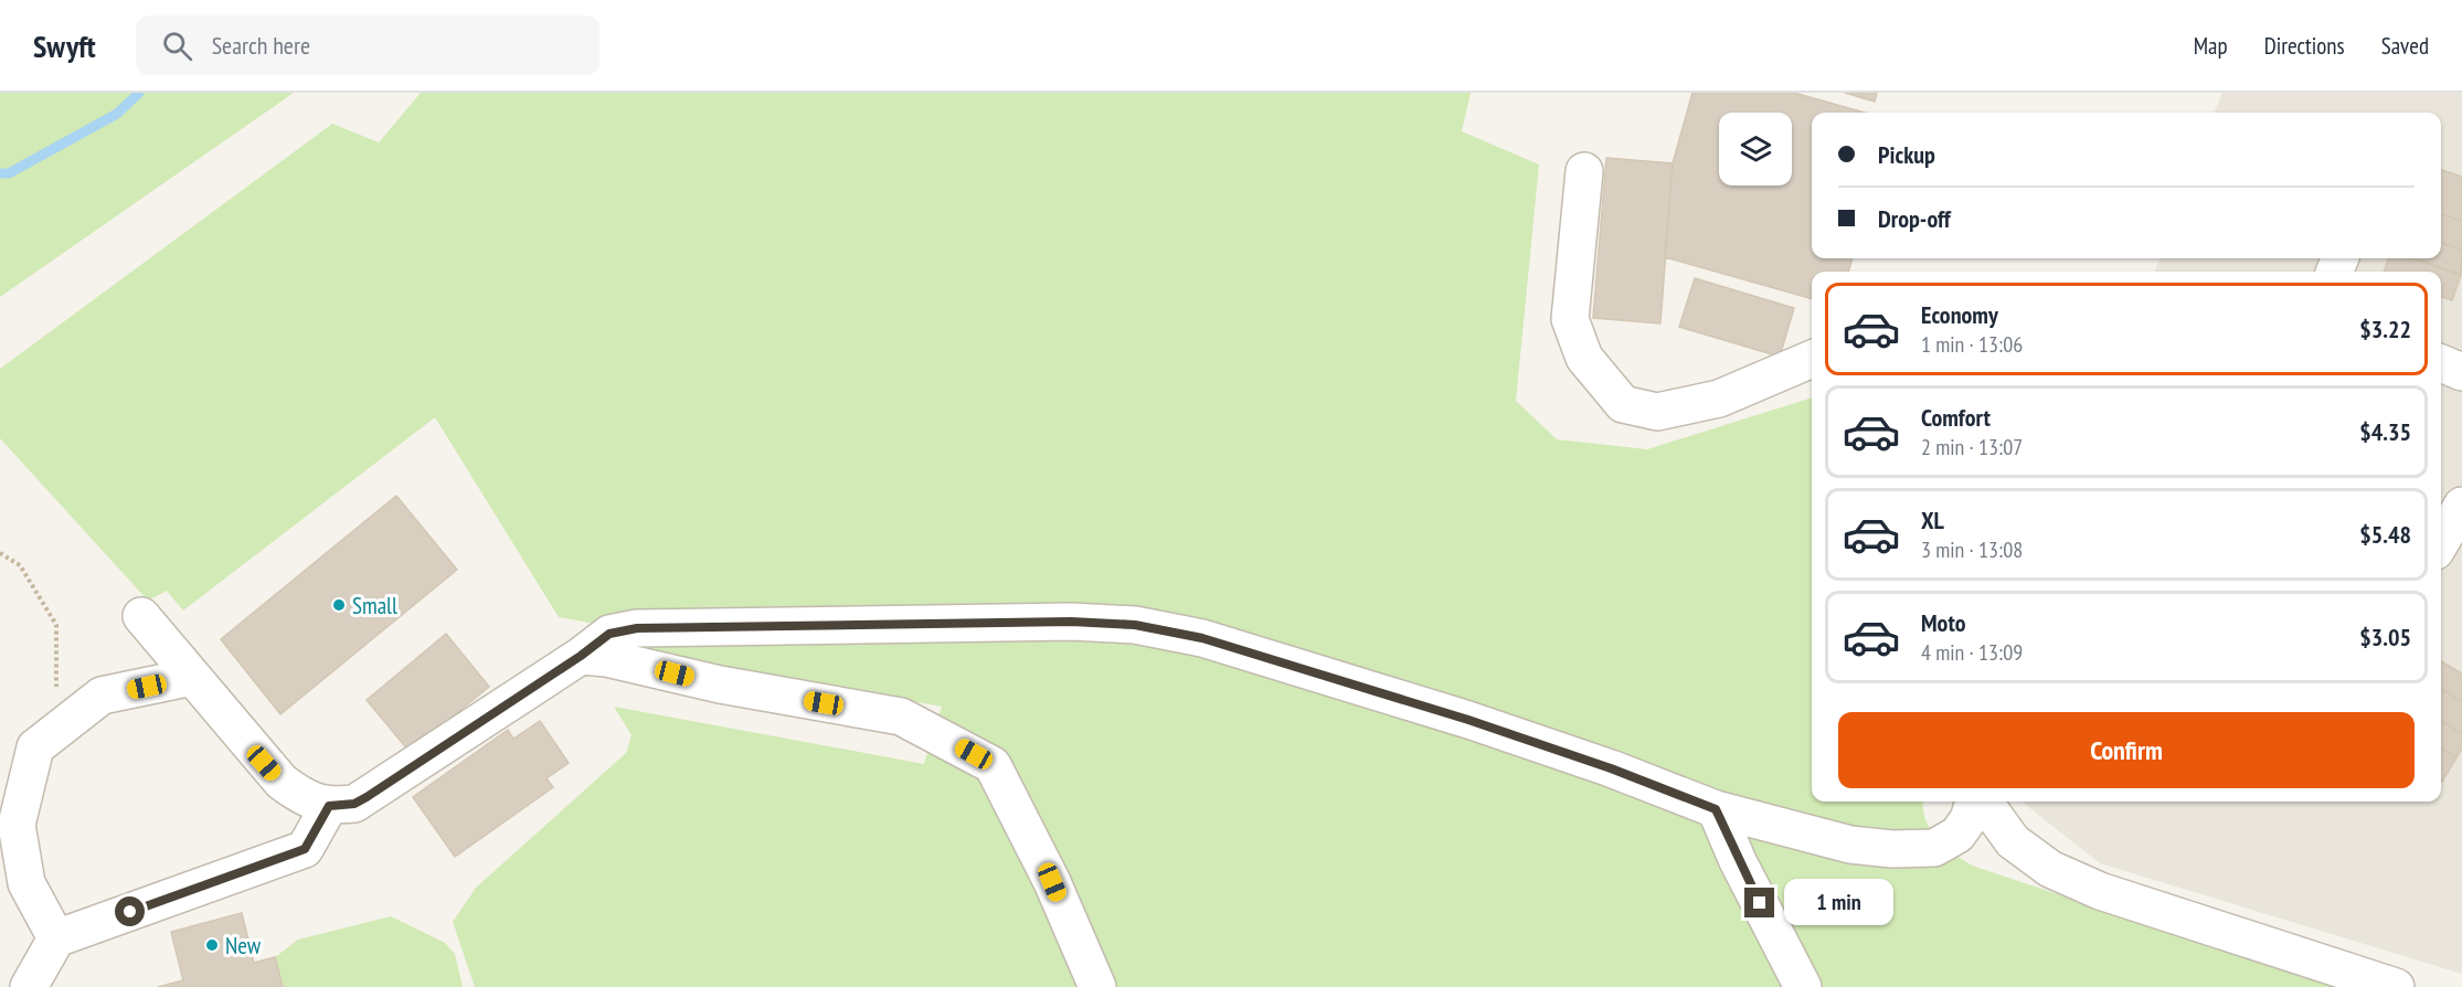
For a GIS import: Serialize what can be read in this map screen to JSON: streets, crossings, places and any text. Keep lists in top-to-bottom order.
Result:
{
  "places": ["Small", "New"],
  "page": {
    "header": "Swyft",
    "search": "Search here",
    "nav": ["Map", "Directions", "Saved"],
    "banner": ["Pickup", "Drop-off"],
    "list": [
      {
        "name": "Economy",
        "note": "1 min · 13:06",
        "value": "$3.22"
      },
      {
        "name": "Comfort",
        "note": "2 min · 13:07",
        "value": "$4.35"
      },
      {
        "name": "XL",
        "note": "3 min · 13:08",
        "value": "$5.48"
      },
      {
        "name": "Moto",
        "note": "4 min · 13:09",
        "value": "$3.05"
      }
    ],
    "buttons": "Confirm",
    "bubble": "1 min"
  }
}
